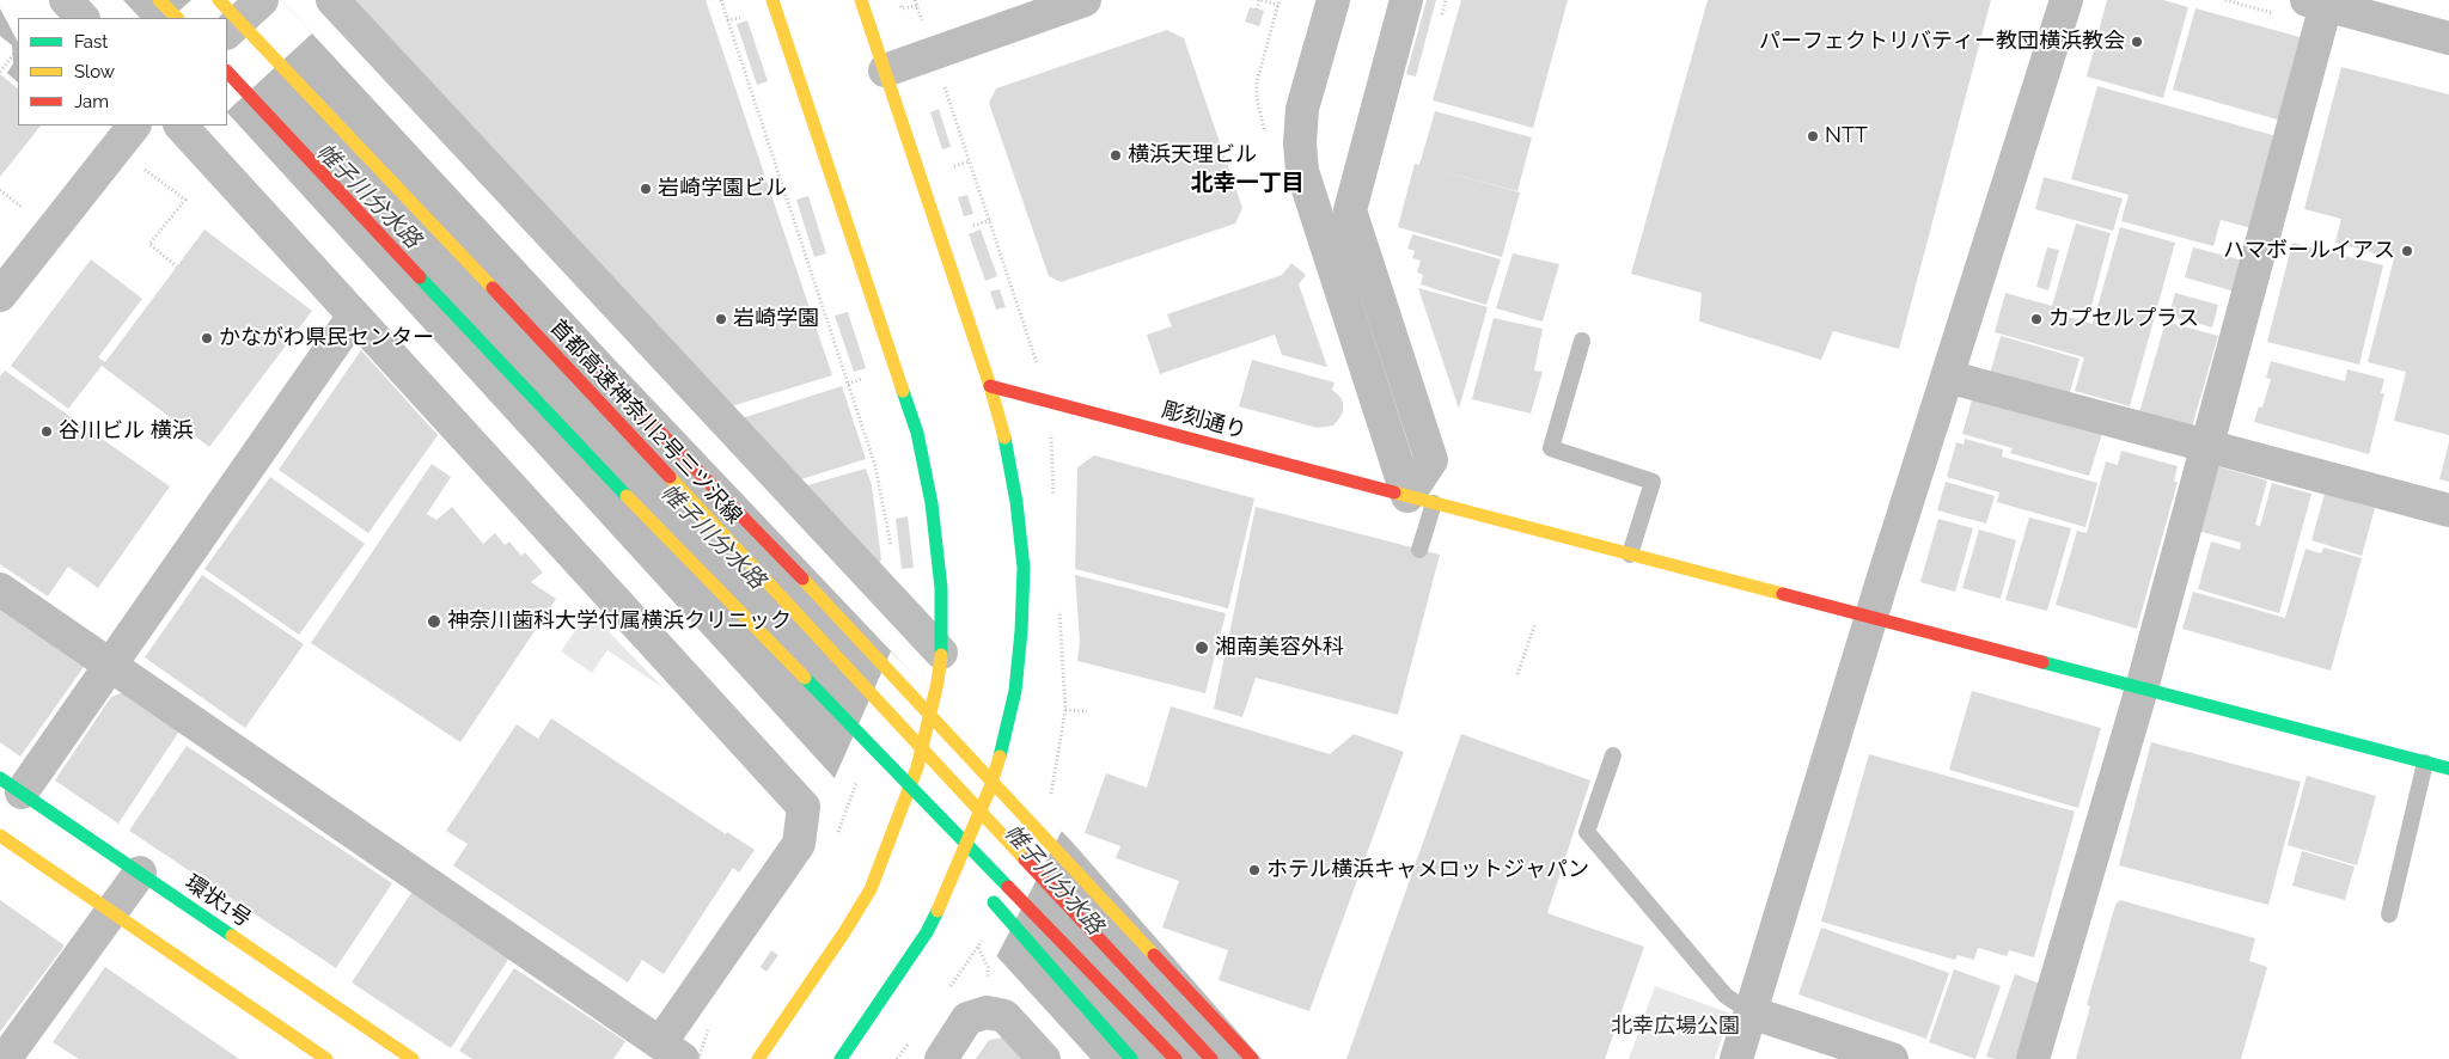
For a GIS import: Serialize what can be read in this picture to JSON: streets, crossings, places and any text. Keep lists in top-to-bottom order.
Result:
{
  "streets": {
    "main road": ["彫刻通り", "首都高速神奈川2号三ツ沢線", "環状1号"]
  },
  "districts": ["北幸一丁目"],
  "water": ["帷子川分水路"],
  "parks": ["北幸広場公園"],
  "places": [
    "パーフェクトリバティー教団横浜教会",
    "NTT",
    "横浜天理ビル",
    "岩崎学園ビル",
    "ハマボールイアス",
    "岩崎学園",
    "カプセルプラス",
    "かながわ県民センター",
    "谷川ビル 横浜",
    "神奈川歯科大学付属横浜クリニック",
    "湘南美容外科",
    "ホテル横浜キャメロットジャパン"
  ],
  "legend": ["Fast", "Slow", "Jam"]
}
